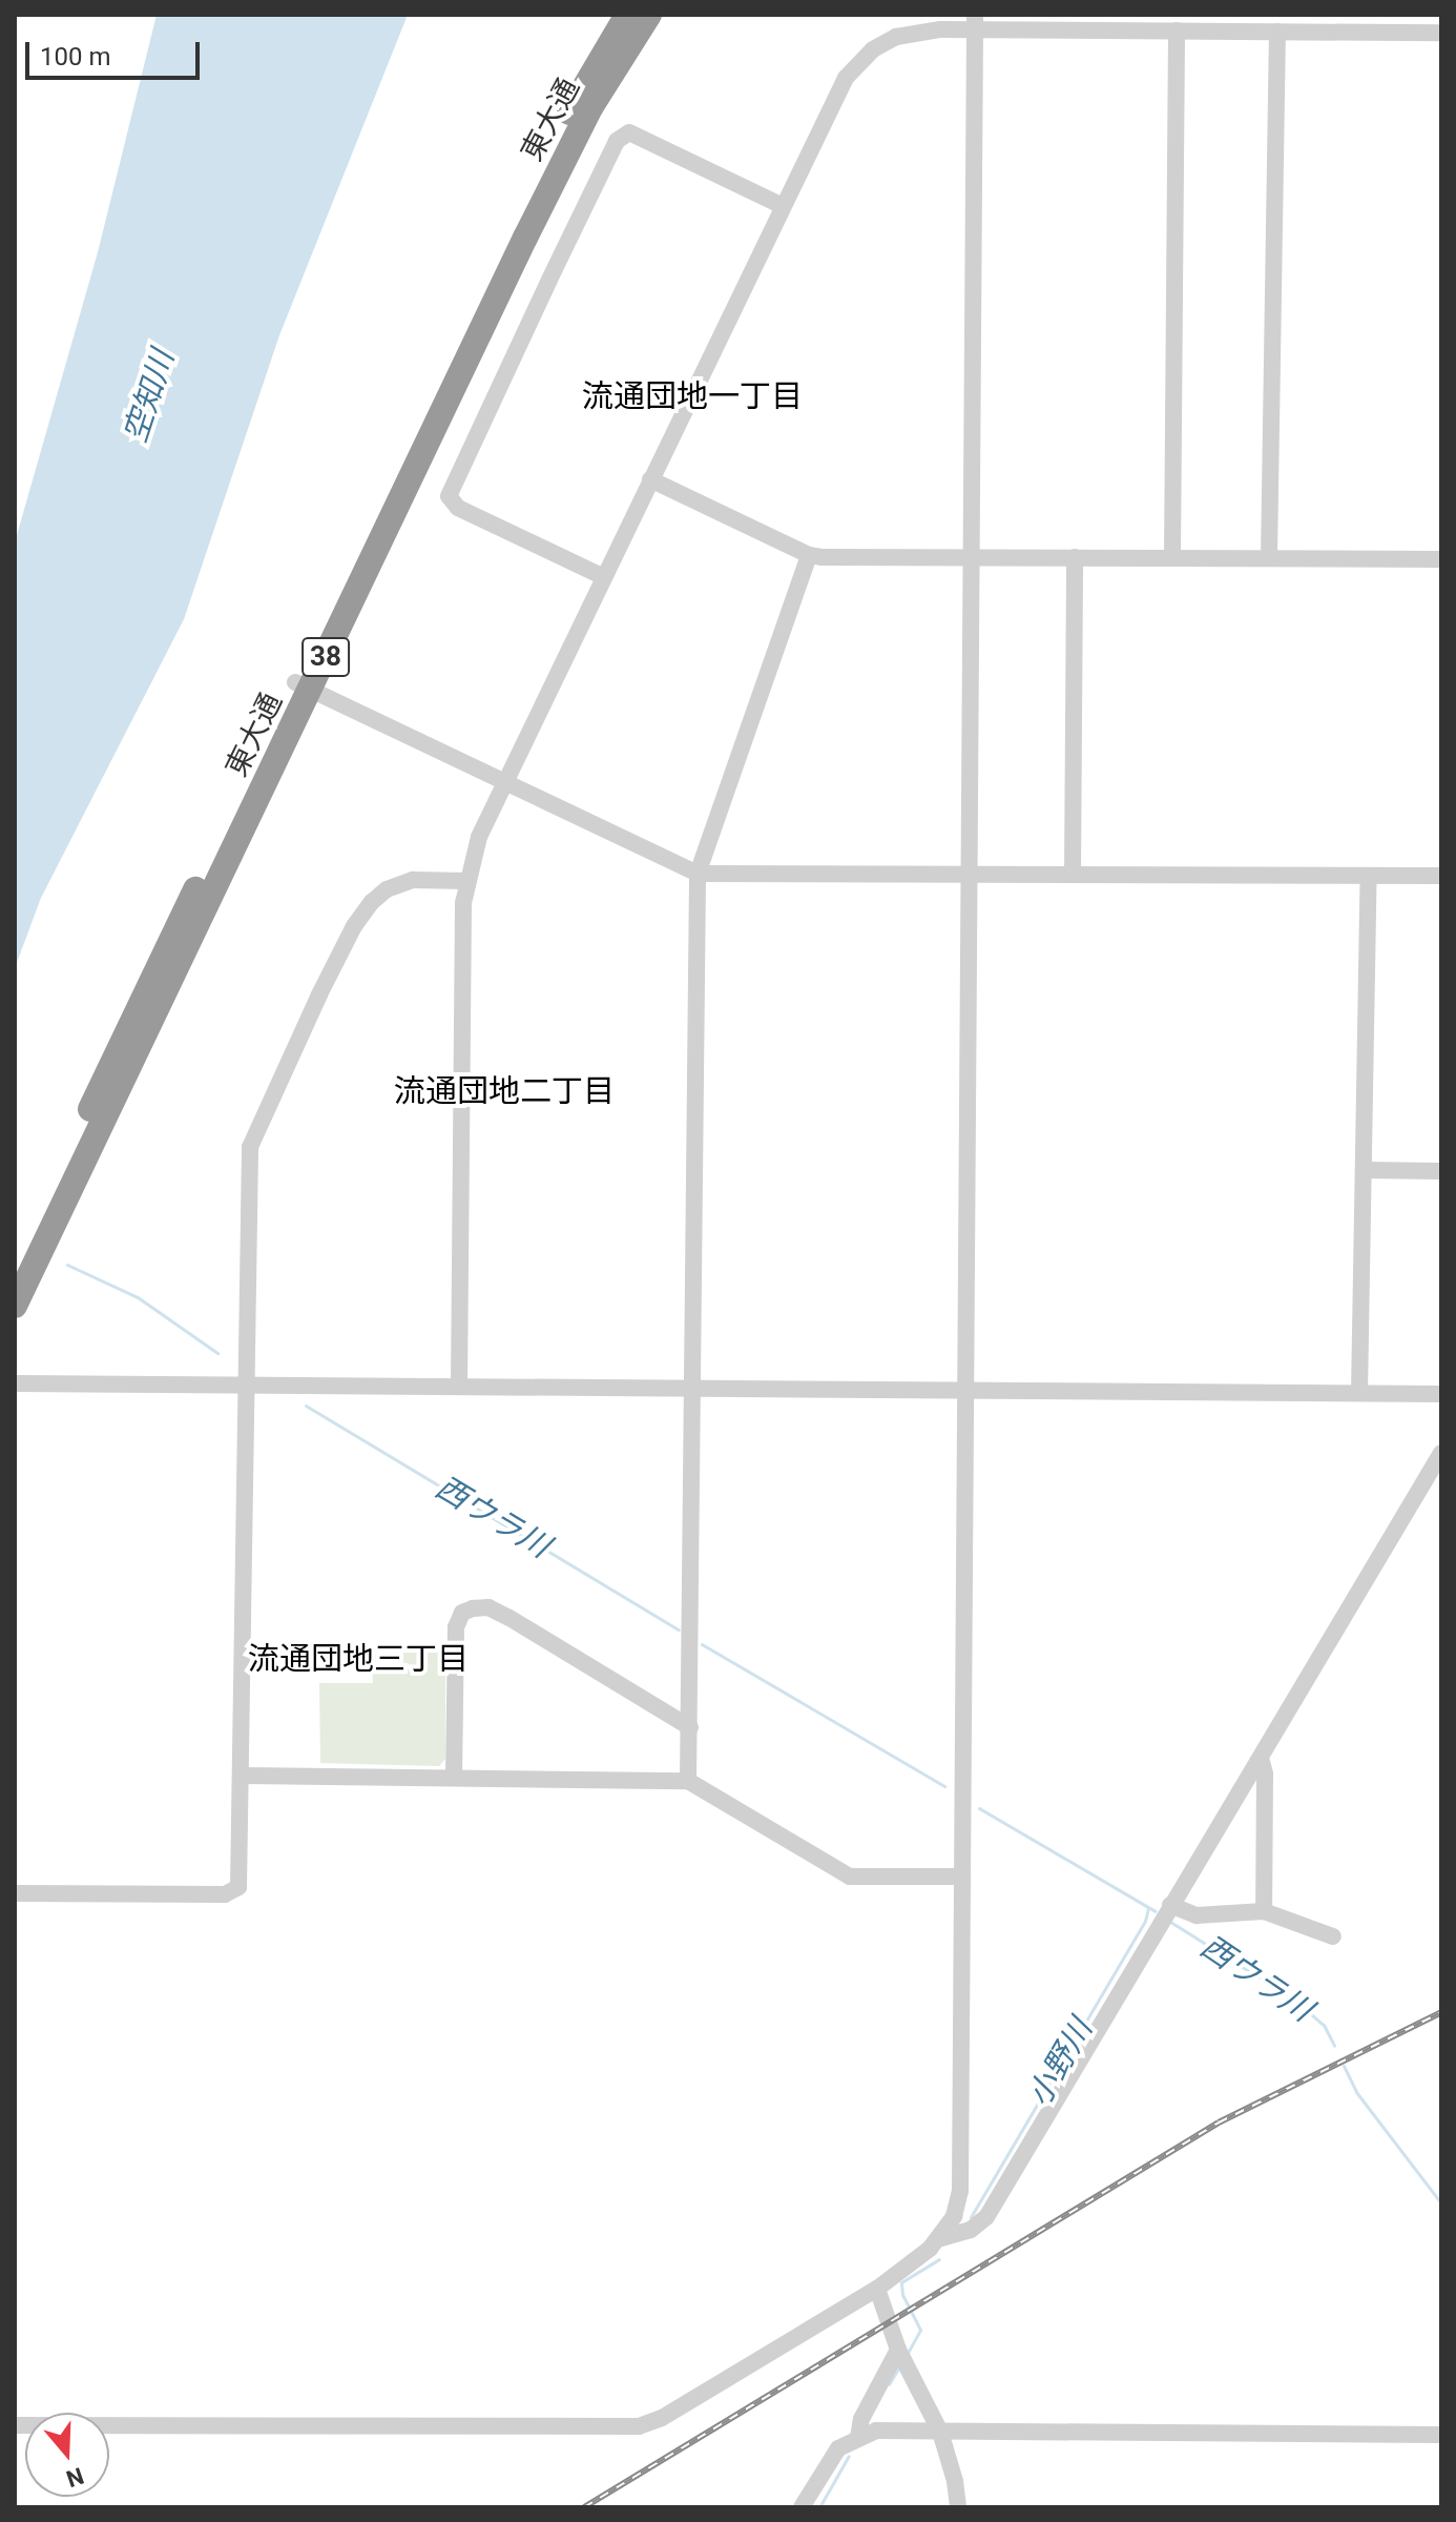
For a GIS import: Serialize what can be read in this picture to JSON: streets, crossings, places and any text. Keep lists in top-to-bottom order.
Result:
{
  "streets": {
    "highway": ["東大通", "38"]
  },
  "districts": ["流通団地一丁目", "流通団地二丁目", "流通団地三丁目"],
  "water": ["空知川", "西ウラ川", "小野川"],
  "scale_bar": "100 m",
  "north": "bottom"
}
